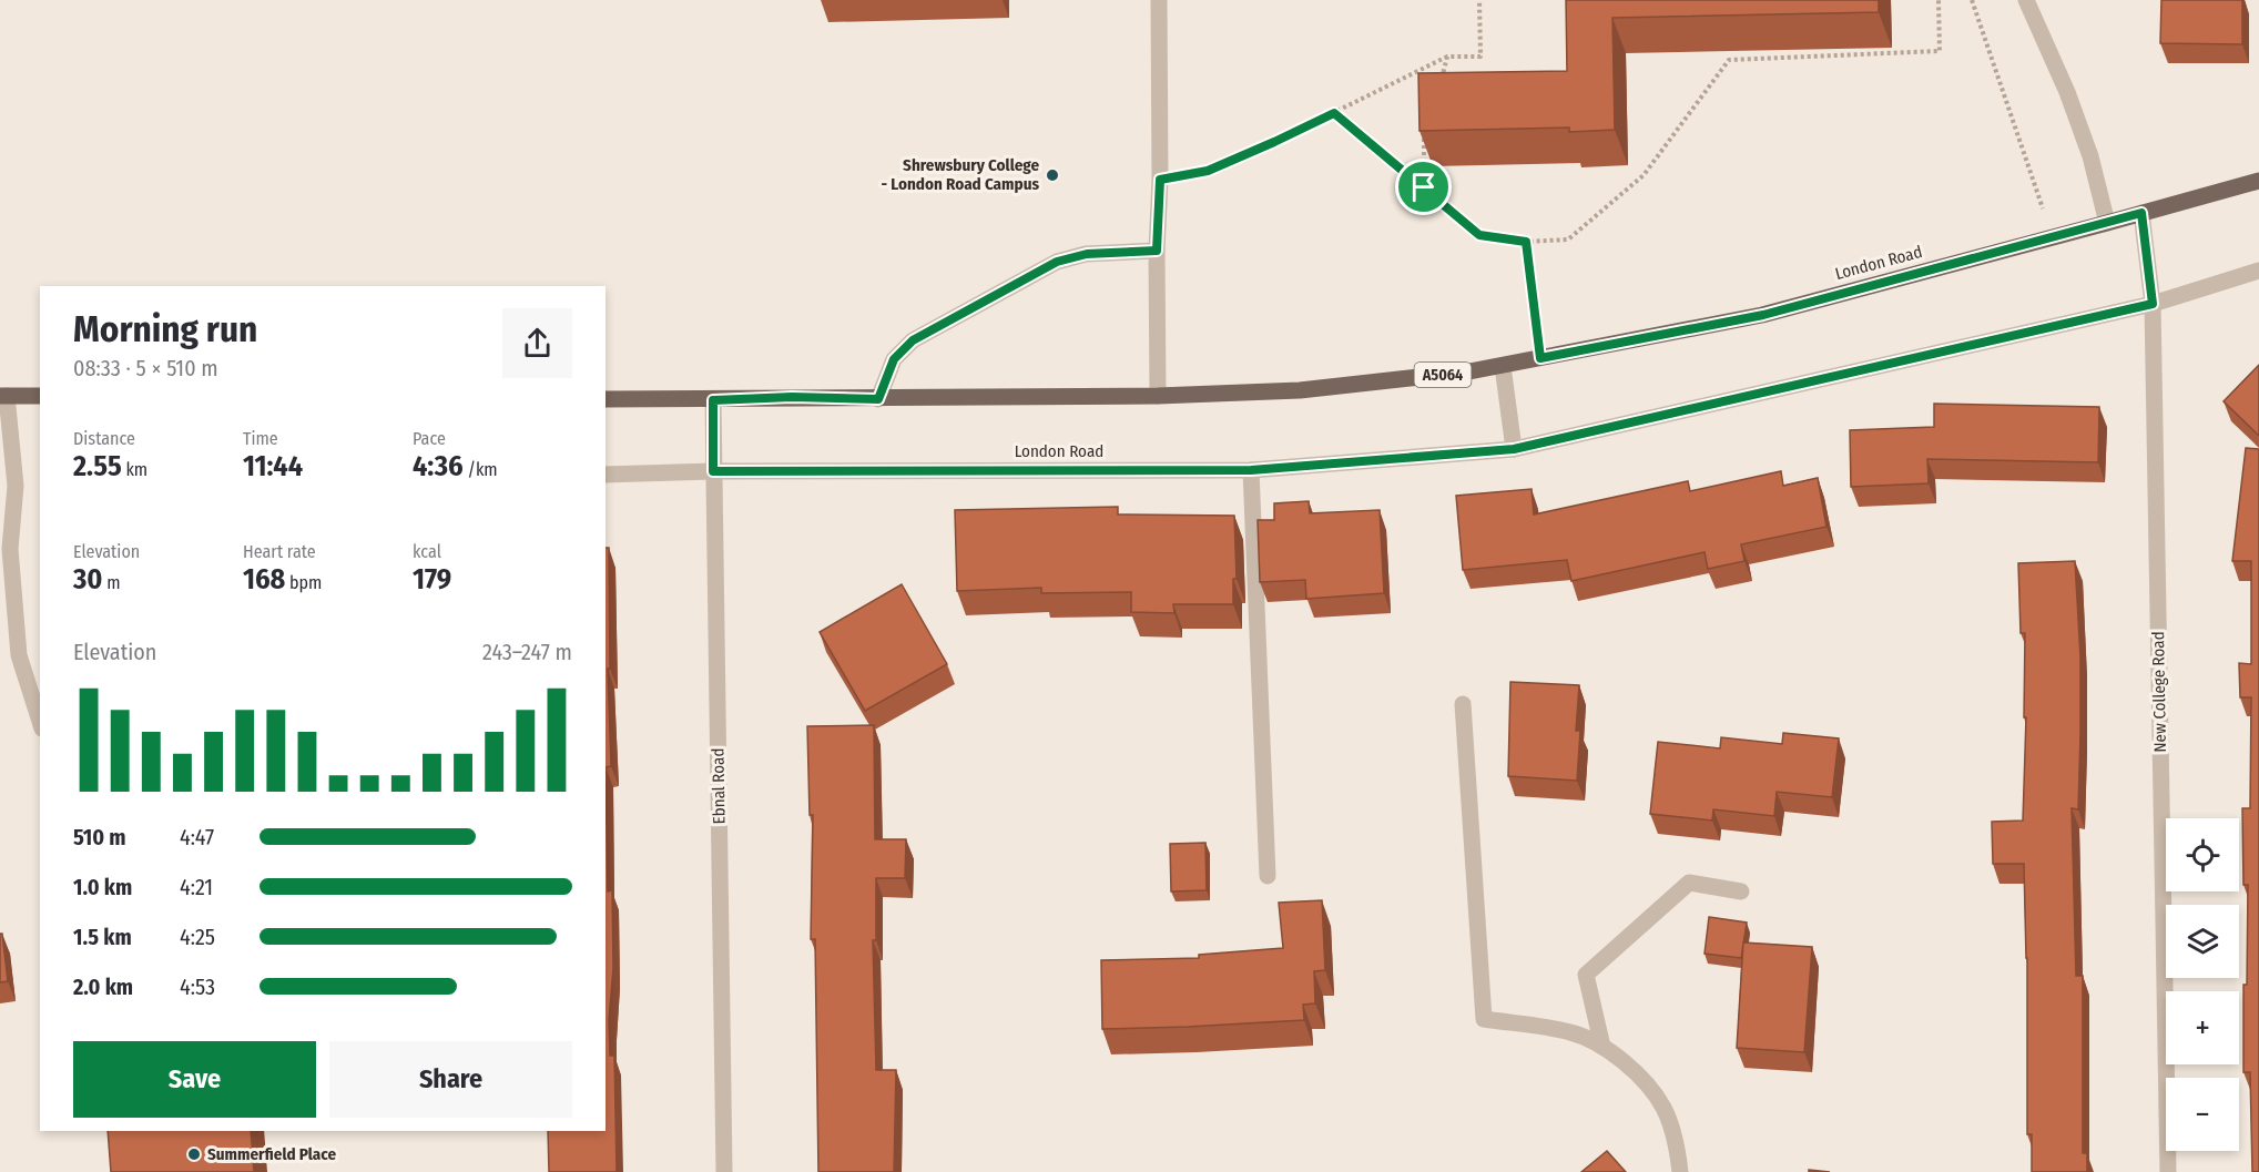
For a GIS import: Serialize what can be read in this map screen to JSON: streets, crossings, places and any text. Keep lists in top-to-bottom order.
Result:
{
  "streets": {
    "main road": ["London Road", "A5064"],
    "street": ["New College Road", "Ebnal Road"]
  },
  "crossings": [
    ["London Road", "New College Road"],
    ["London Road", "Ebnal Road"]
  ],
  "places": ["Shrewsbury College - London Road Campus", "Summerfield Place"],
  "page": {
    "heading": ["Morning run", "08:33 · 5 × 510 m"],
    "stats": [
      ["Distance", "2.55 km"],
      ["Time", "11:44"],
      ["Pace", "4:36 /km"],
      ["Elevation", "30 m"],
      ["Heart rate", "168 bpm"],
      ["kcal", "179"]
    ],
    "chart": ["Elevation", "243–247 m"],
    "list": [
      {
        "name": "510 m",
        "note": "4:47"
      },
      {
        "name": "1.0 km",
        "note": "4:21"
      },
      {
        "name": "1.5 km",
        "note": "4:25"
      },
      {
        "name": "2.0 km",
        "note": "4:53"
      }
    ],
    "map_buttons": ["+", "−"],
    "buttons": ["Save", "Share"]
  }
}
